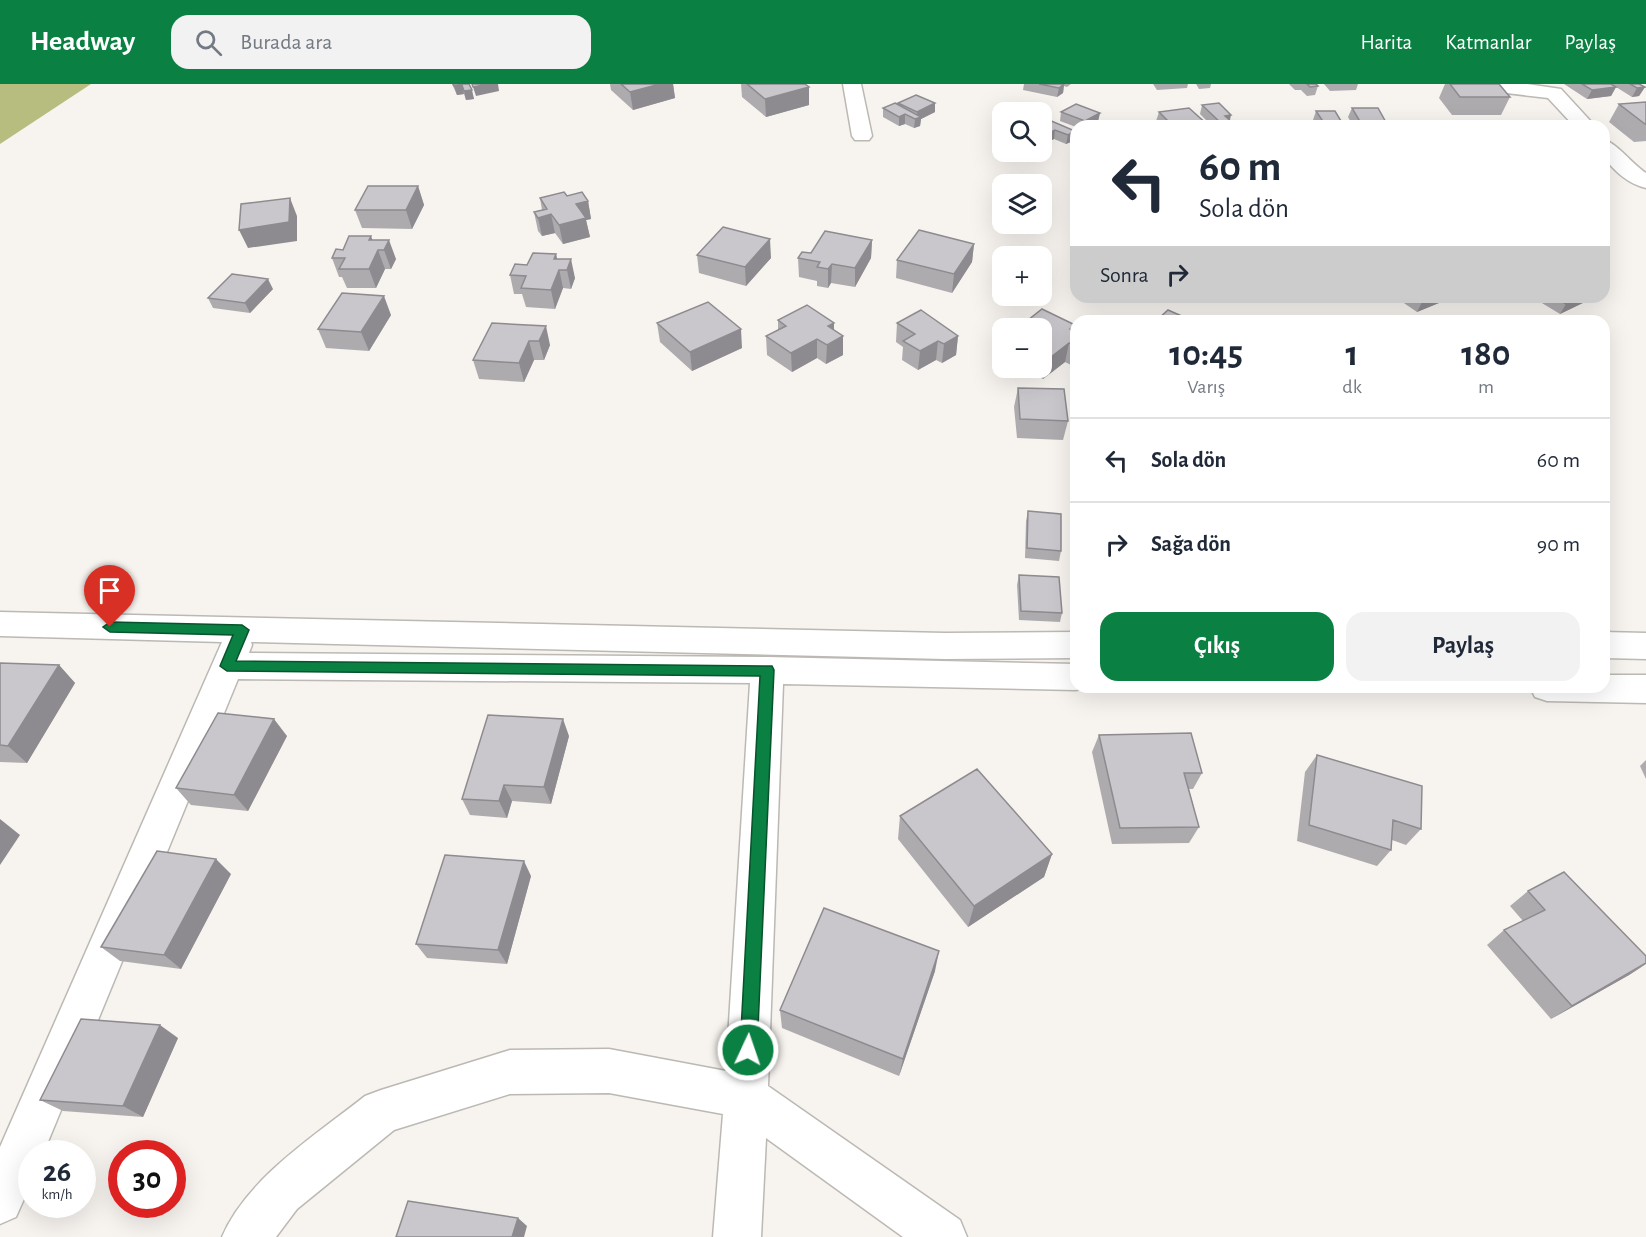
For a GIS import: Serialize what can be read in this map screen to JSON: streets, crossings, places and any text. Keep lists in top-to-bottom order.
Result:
{
  "page": {
    "header": "Headway",
    "search": "Burada ara",
    "nav": ["Harita", "Katmanlar", "Paylaş"],
    "map_buttons": ["+", "−"],
    "turn": ["60 m", "Sola dön"],
    "then": "Sonra",
    "eta": [
      "10:45",
      "Varış",
      "1",
      "dk",
      "180",
      "m"
    ],
    "list": [
      {
        "name": "Sola dön",
        "value": "60 m"
      },
      {
        "name": "Sağa dön",
        "value": "90 m"
      }
    ],
    "buttons": ["Çıkış", "Paylaş"],
    "speed": "26 km/h",
    "limit": "30"
  }
}
